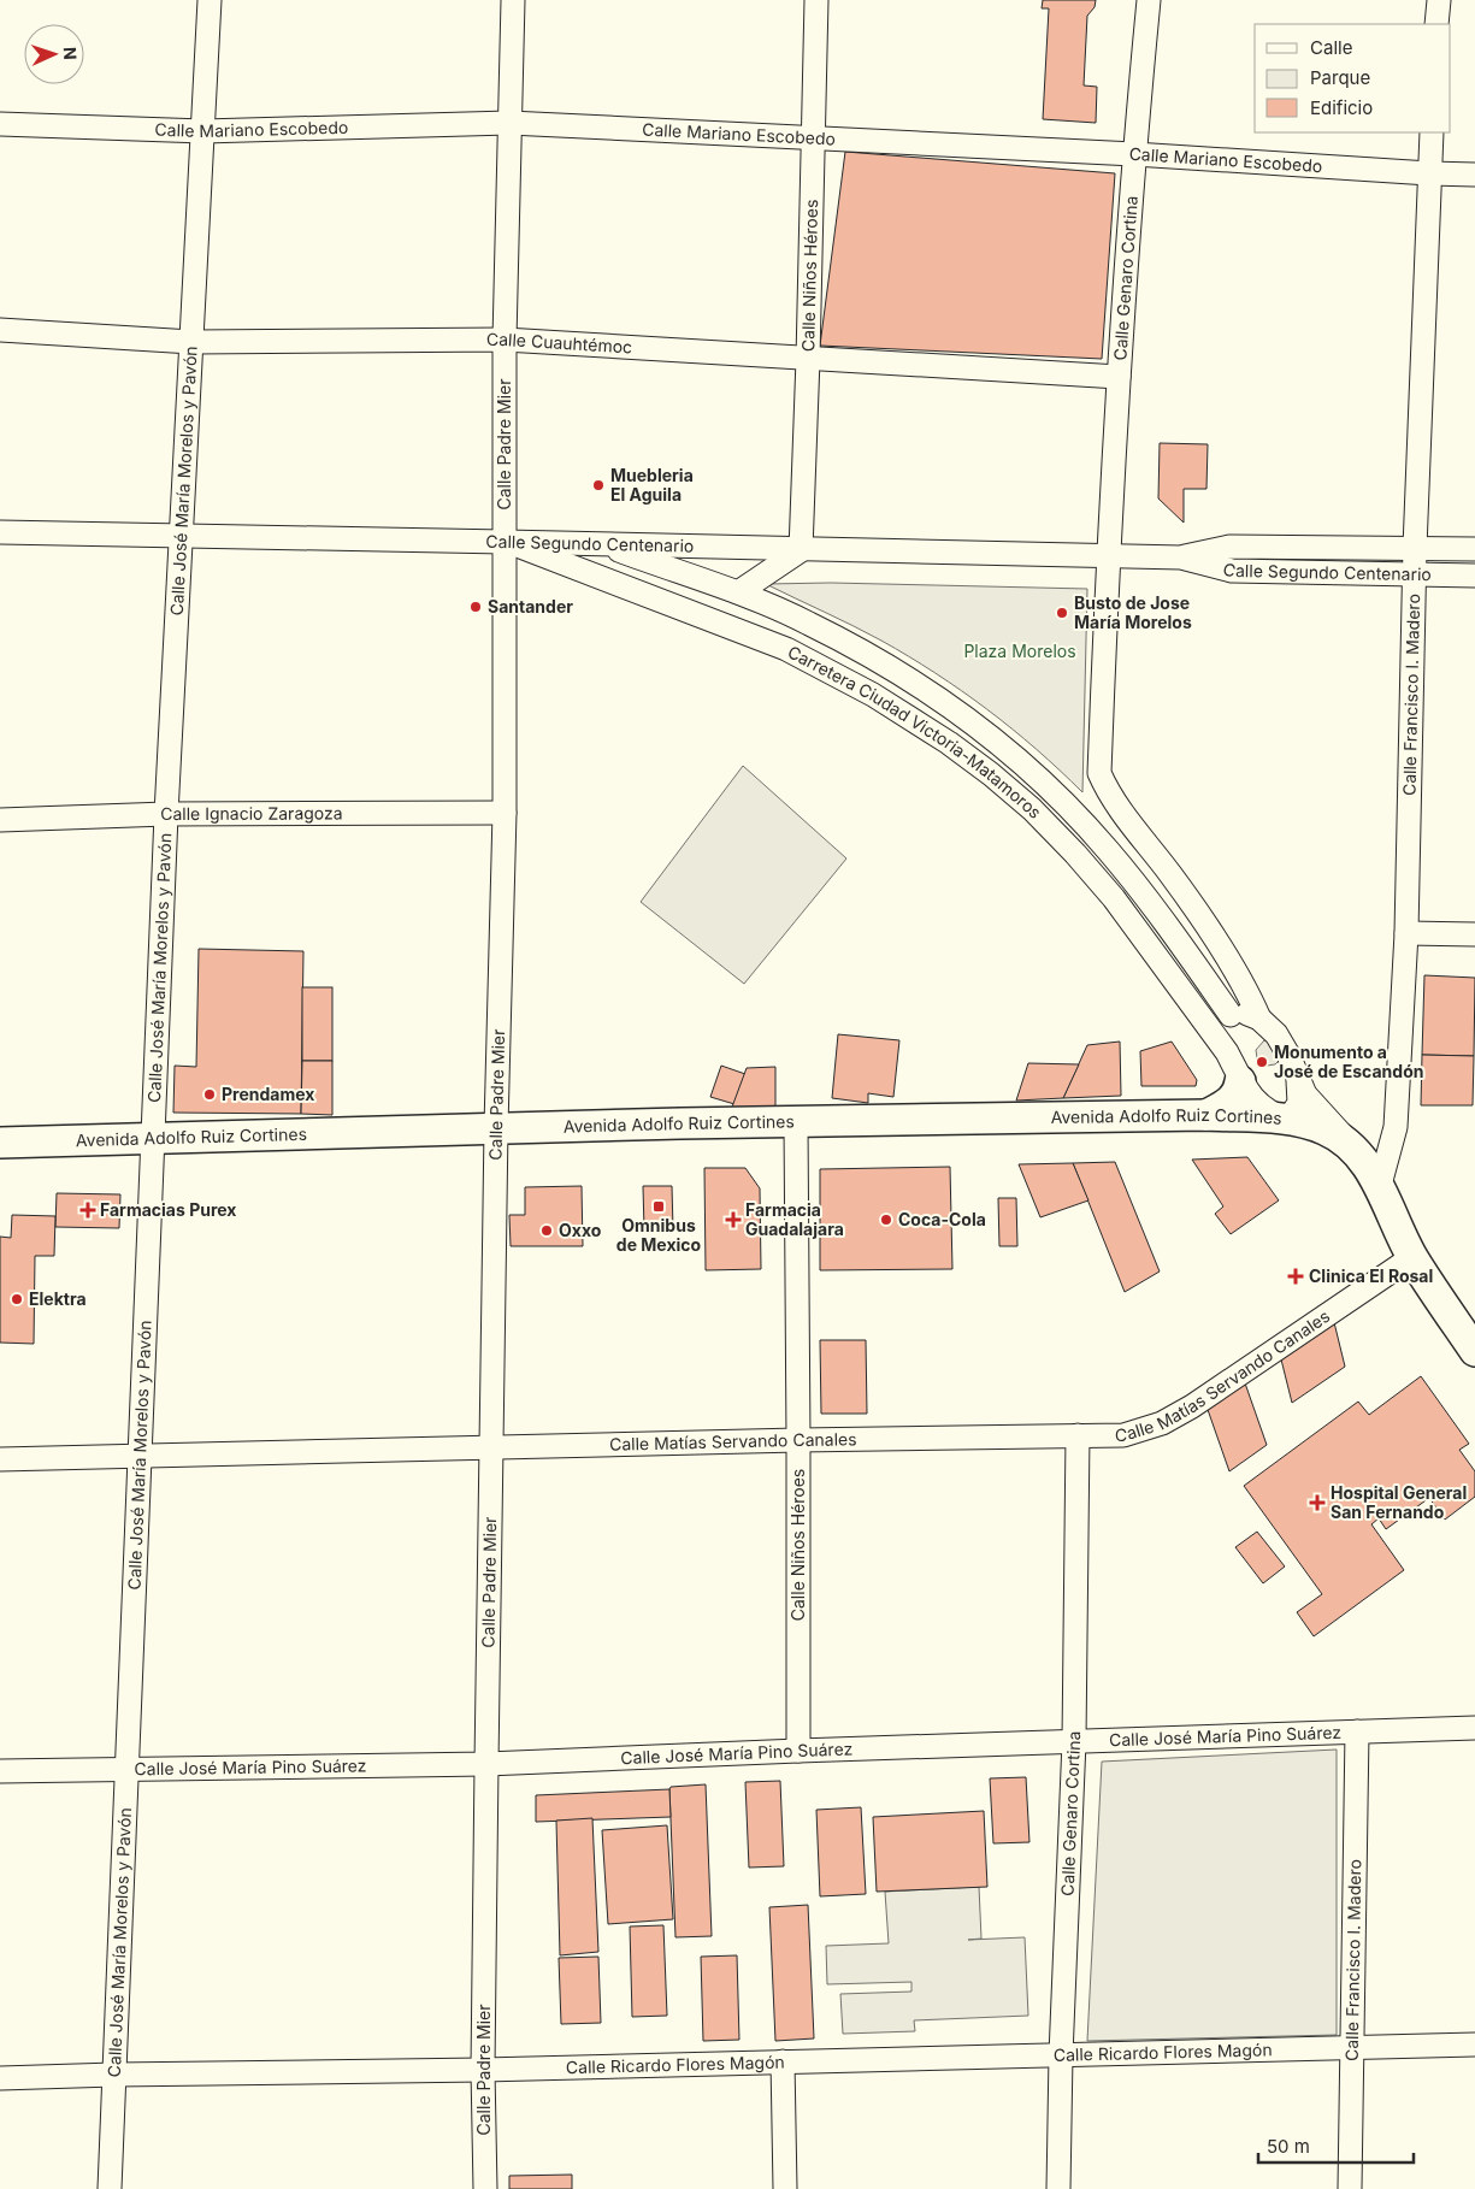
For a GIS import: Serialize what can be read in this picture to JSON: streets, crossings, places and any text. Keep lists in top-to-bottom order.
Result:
{
  "streets": {
    "main road": ["Avenida Adolfo Ruiz Cortines"],
    "street": [
      "Calle Mariano Escobedo",
      "Calle Niños Héroes",
      "Calle Genaro Cortina",
      "Calle Cuauhtémoc",
      "Calle Padre Mier",
      "Calle José María Morelos y Pavón",
      "Calle Segundo Centenario",
      "Calle Francisco I. Madero",
      "Carretera Ciudad Victoria-Matamoros",
      "Calle Ignacio Zaragoza",
      "Calle Matías Servando Canales",
      "Calle José María Pino Suárez",
      "Calle Ricardo Flores Magón"
    ]
  },
  "crossings": [
    ["Calle Mariano Escobedo", "Calle Niños Héroes"],
    ["Calle Mariano Escobedo", "Calle Genaro Cortina"],
    ["Calle Mariano Escobedo", "Calle Padre Mier"],
    ["Calle Mariano Escobedo", "Calle José María Morelos y Pavón"],
    ["Calle Mariano Escobedo", "Calle Francisco I. Madero"],
    ["Calle Niños Héroes", "Calle Cuauhtémoc"],
    ["Calle Niños Héroes", "Calle Segundo Centenario"],
    ["Calle Niños Héroes", "Avenida Adolfo Ruiz Cortines"],
    ["Calle Niños Héroes", "Calle Matías Servando Canales"],
    ["Calle Niños Héroes", "Calle José María Pino Suárez"],
    ["Calle Genaro Cortina", "Calle Cuauhtémoc"],
    ["Calle Genaro Cortina", "Calle Segundo Centenario"],
    ["Calle Genaro Cortina", "Calle Matías Servando Canales"],
    ["Calle Genaro Cortina", "Calle José María Pino Suárez"],
    ["Calle Genaro Cortina", "Calle Ricardo Flores Magón"],
    ["Calle Cuauhtémoc", "Calle Padre Mier"],
    ["Calle Cuauhtémoc", "Calle José María Morelos y Pavón"],
    ["Calle Padre Mier", "Calle Segundo Centenario"],
    ["Calle Padre Mier", "Carretera Ciudad Victoria-Matamoros"],
    ["Calle Padre Mier", "Calle Ignacio Zaragoza"],
    ["Calle Padre Mier", "Avenida Adolfo Ruiz Cortines"],
    ["Calle Padre Mier", "Calle Matías Servando Canales"],
    ["Calle Padre Mier", "Calle José María Pino Suárez"],
    ["Calle Padre Mier", "Calle Ricardo Flores Magón"],
    ["Calle José María Morelos y Pavón", "Calle Segundo Centenario"],
    ["Calle José María Morelos y Pavón", "Calle Ignacio Zaragoza"],
    ["Calle José María Morelos y Pavón", "Avenida Adolfo Ruiz Cortines"],
    ["Calle José María Morelos y Pavón", "Calle Matías Servando Canales"],
    ["Calle José María Morelos y Pavón", "Calle José María Pino Suárez"],
    ["Calle José María Morelos y Pavón", "Calle Ricardo Flores Magón"],
    ["Calle Segundo Centenario", "Calle Francisco I. Madero"],
    ["Calle Segundo Centenario", "Carretera Ciudad Victoria-Matamoros"],
    ["Calle Francisco I. Madero", "Calle José María Pino Suárez"],
    ["Calle Francisco I. Madero", "Calle Ricardo Flores Magón"],
    ["Carretera Ciudad Victoria-Matamoros", "Avenida Adolfo Ruiz Cortines"]
  ],
  "parks": ["Plaza Morelos"],
  "places": {
    "other": [
      "Muebleria El Aguila",
      "Santander",
      "Busto de Jose María Morelos",
      "Monumento a José de Escandón",
      "Prendamex",
      "Coca-Cola",
      "Oxxo",
      "Elektra"
    ],
    "transit": ["Omnibus de Mexico"],
    "health": [
      "Farmacias Purex",
      "Farmacia Guadalajara",
      "Clinica El Rosal",
      "Hospital General San Fernando"
    ]
  },
  "legend": ["Calle", "Parque", "Edificio"],
  "scale_bar": "50 m",
  "north": "right"
}
